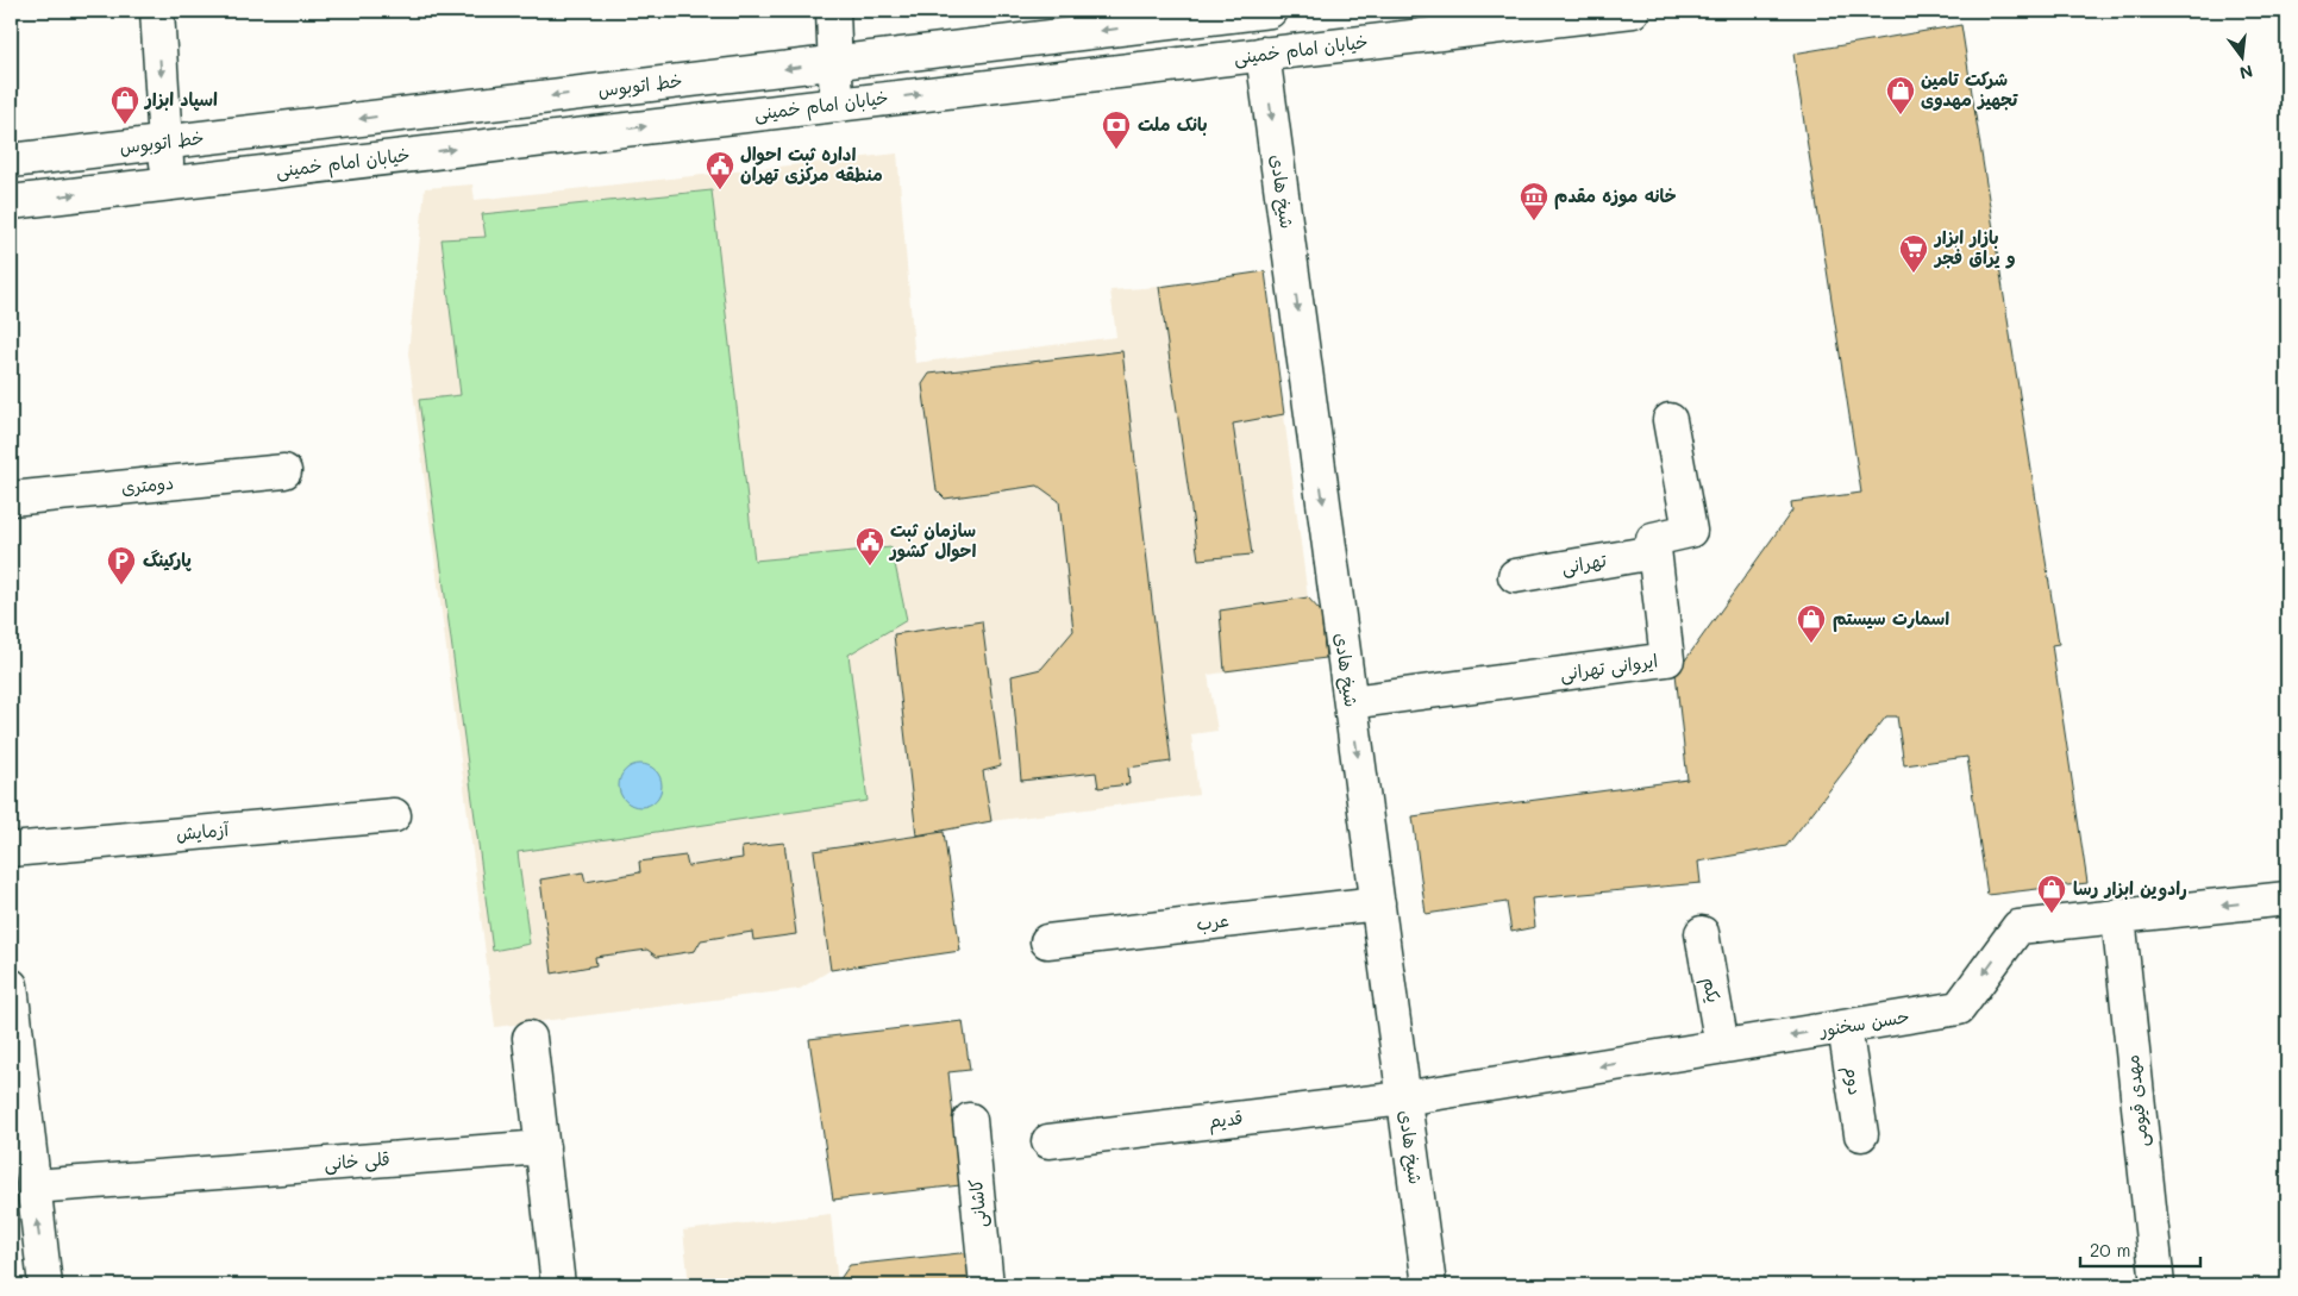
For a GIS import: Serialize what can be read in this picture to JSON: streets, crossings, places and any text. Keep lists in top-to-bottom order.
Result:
{
  "streets": {
    "street": [
      "خیابان امام خمینی",
      "خط اتوبوس",
      "شیخ هادی",
      "دومتری",
      "تهرانی",
      "ایروانی تهرانی",
      "آزمایش",
      "عرب",
      "یکم",
      "حسن سخنور",
      "دوم",
      "مهدی قیومی",
      "قدیم",
      "قلی خانی",
      "کاشانی"
    ]
  },
  "crossings": [
    ["خیابان امام خمینی", "شیخ هادی"],
    ["شیخ هادی", "ایروانی تهرانی"],
    ["شیخ هادی", "عرب"],
    ["شیخ هادی", "حسن سخنور"],
    ["شیخ هادی", "قدیم"],
    ["تهرانی", "ایروانی تهرانی"],
    ["یکم", "حسن سخنور"],
    ["حسن سخنور", "دوم"],
    ["حسن سخنور", "مهدی قیومی"],
    ["حسن سخنور", "قدیم"]
  ],
  "one_way": [
    "خیابان امام خمینی",
    "خط اتوبوس",
    "شیخ هادی",
    "حسن سخنور"
  ],
  "places": {
    "shop": [
      "شرکت تامین تجهیز مهدوی",
      "اسپاد ابزار",
      "اسمارت سیستم",
      "رادوین ابزار رسا"
    ],
    "bank": ["بانک ملت"],
    "public building": ["اداره ثبت احوال منطقه مركزی تهران", "سازمان ثبت احوال کشور"],
    "museum": ["خانه موزه مقدم"],
    "supermarket": ["بازار ابزار و یراق فجر"],
    "parking": ["پارکینگ"]
  },
  "scale_bar": "20 m",
  "north": "bottom"
}
